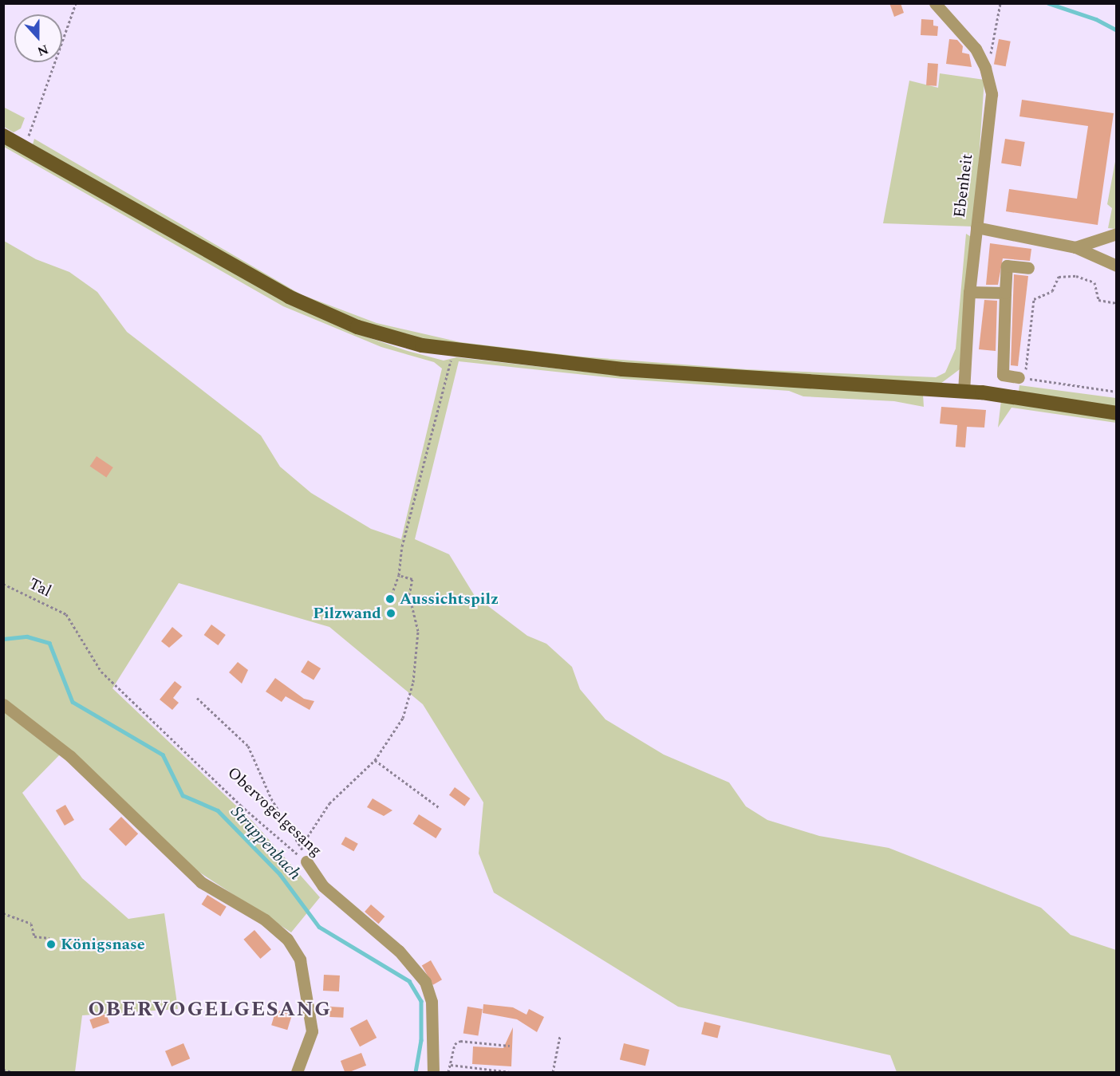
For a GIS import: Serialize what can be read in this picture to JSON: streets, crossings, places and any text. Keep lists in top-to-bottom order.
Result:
{
  "streets": {
    "street": ["Ebenheit", "Obervogelgesang"],
    "path": ["Tal"]
  },
  "crossings": [
    ["Tal", "Obervogelgesang"]
  ],
  "districts": ["OBERVOGELGESANG"],
  "water": ["Struppenbach"],
  "places": ["Aussichtspilz", "Pilzwand", "Königsnase"],
  "north": "bottom"
}
